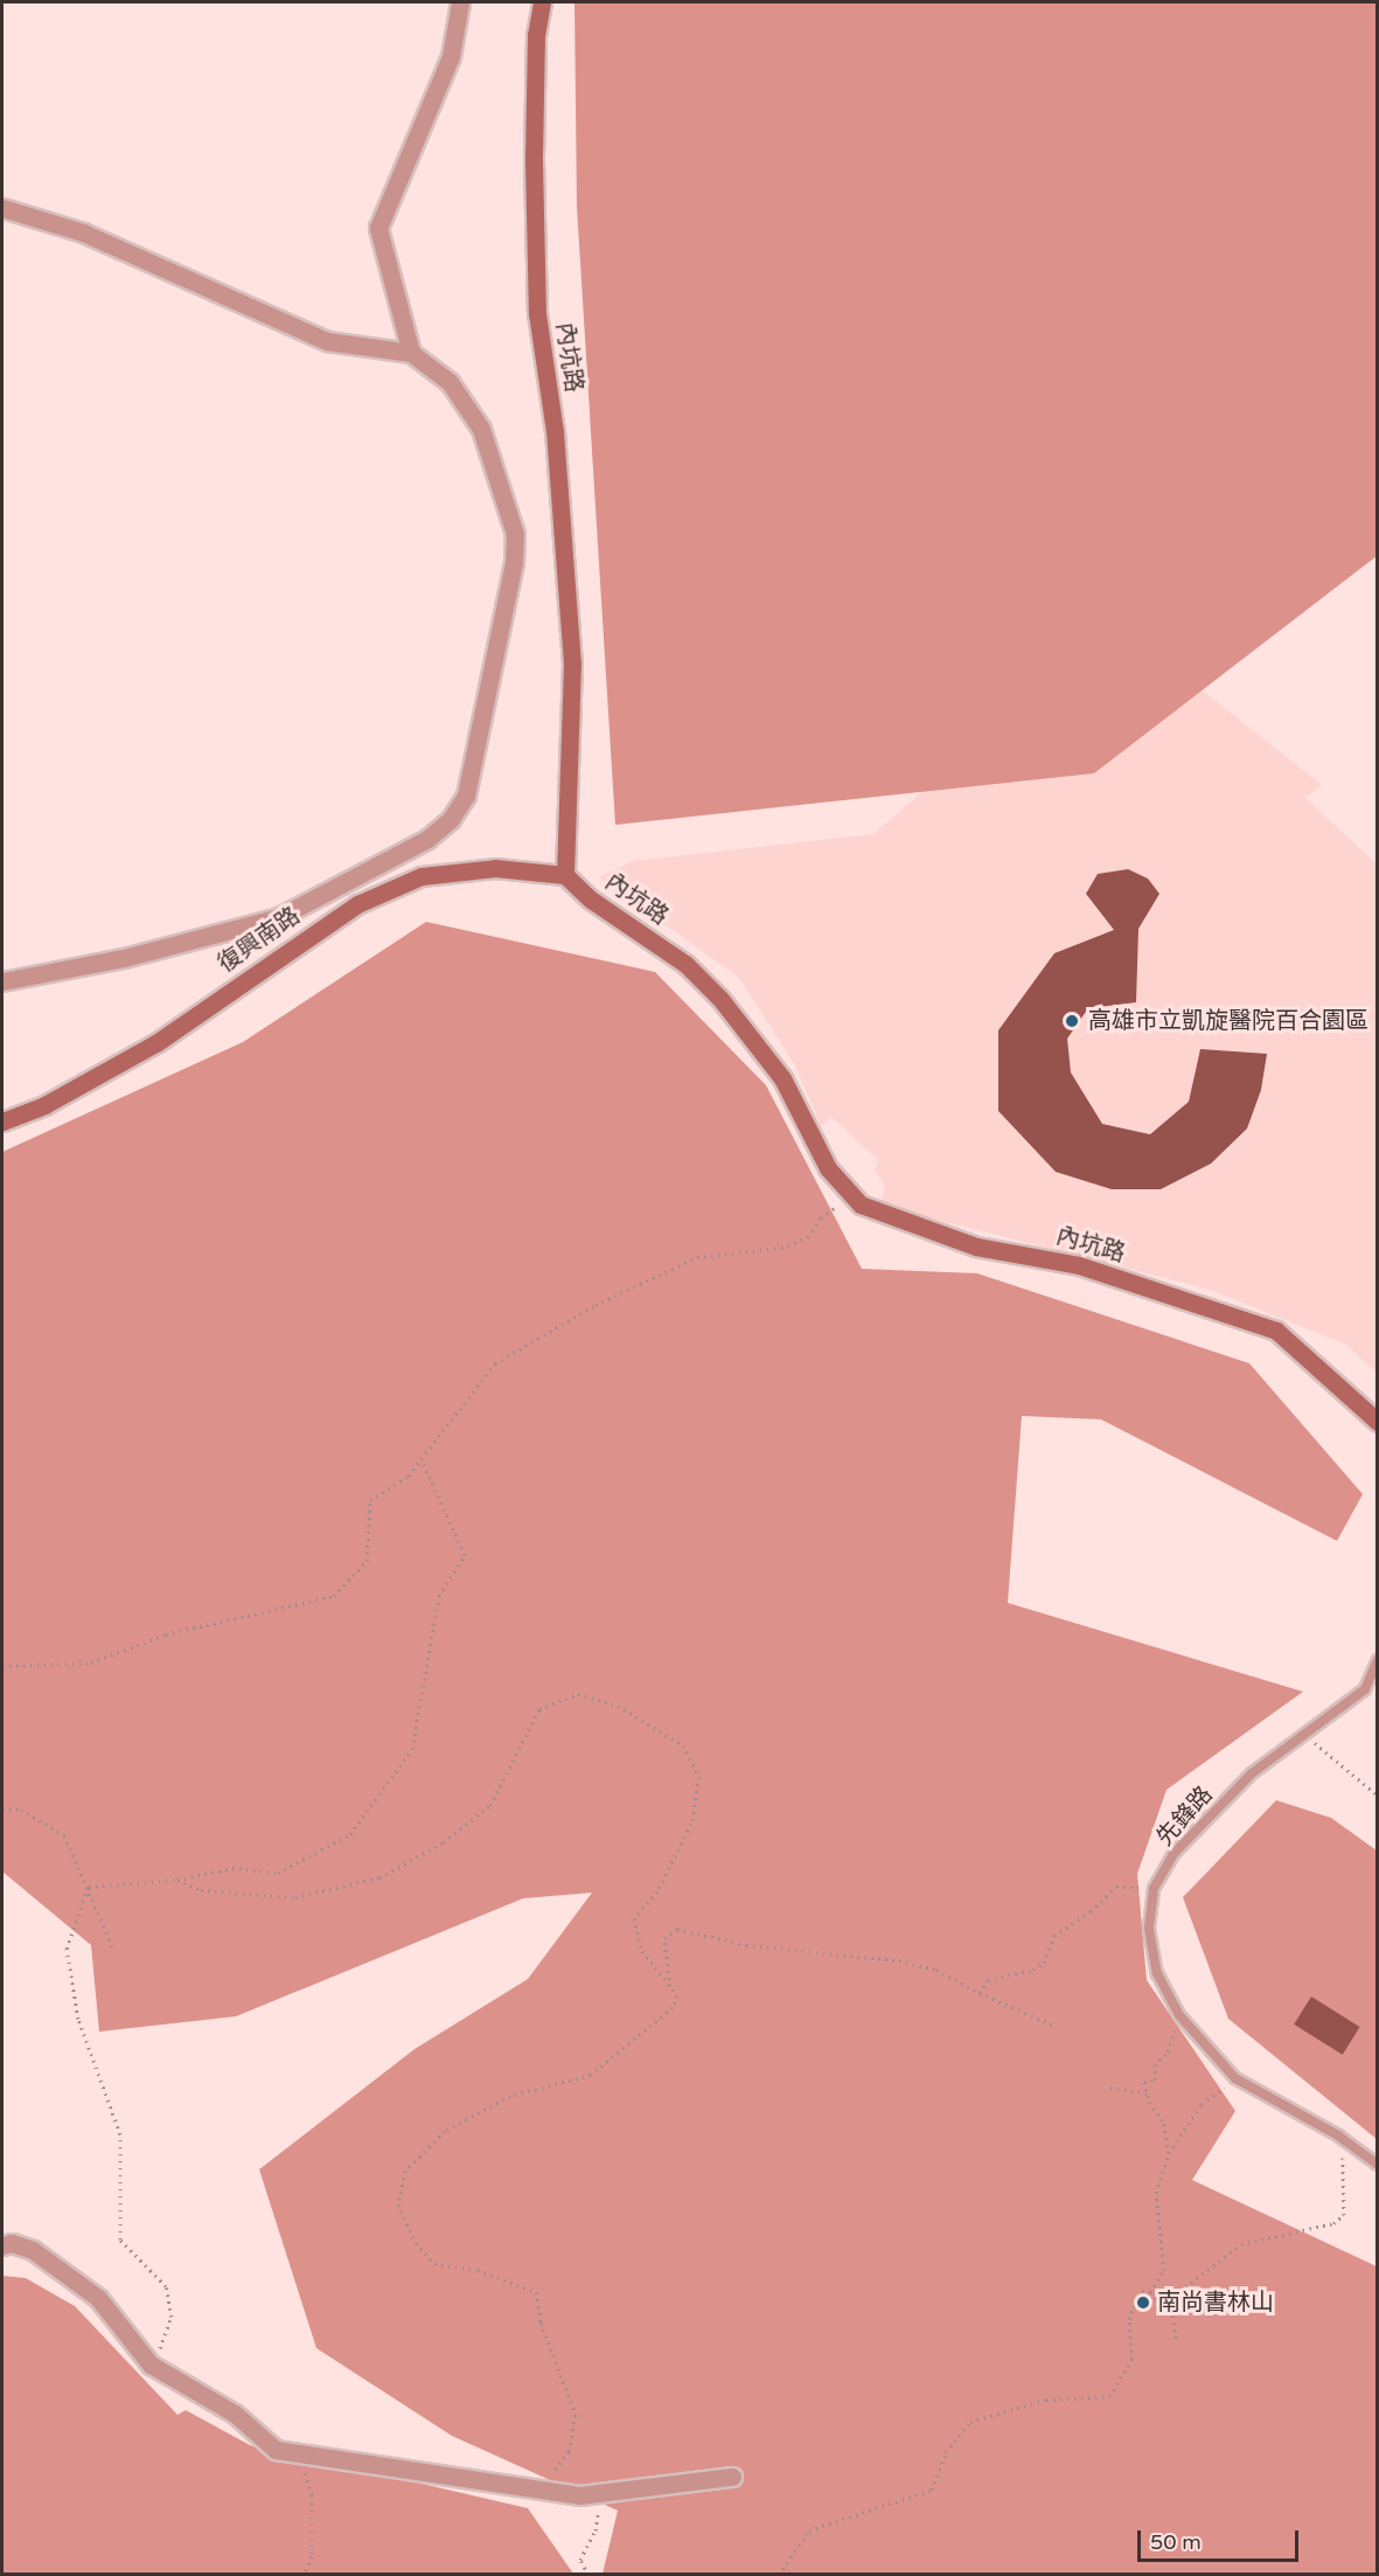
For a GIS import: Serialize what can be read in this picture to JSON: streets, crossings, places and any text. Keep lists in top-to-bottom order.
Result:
{
  "streets": {
    "street": ["內坑路", "復興南路"],
    "lane": ["先鋒路"]
  },
  "crossings": [
    ["內坑路", "復興南路"]
  ],
  "places": ["高雄市立凱旋醫院百合園區", "南尚書林山"],
  "scale_bar": "50 m"
}
